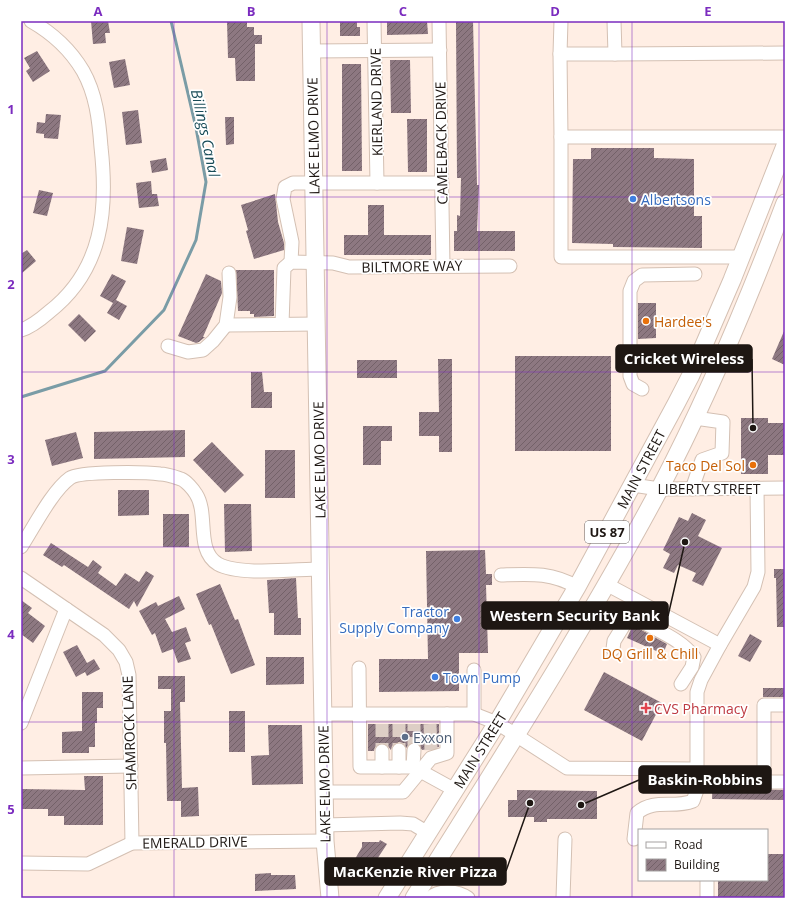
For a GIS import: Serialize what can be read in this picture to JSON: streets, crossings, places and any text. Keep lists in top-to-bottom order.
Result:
{
  "streets": {
    "main road": ["LAKE ELMO DRIVE", "MAIN STREET", "US 87"],
    "street": [
      "KIERLAND DRIVE",
      "CAMELBACK DRIVE",
      "BILTMORE WAY",
      "LIBERTY STREET",
      "SHAMROCK LANE",
      "EMERALD DRIVE"
    ]
  },
  "crossings": [
    ["LAKE ELMO DRIVE", "BILTMORE WAY"],
    ["LAKE ELMO DRIVE", "EMERALD DRIVE"],
    ["CAMELBACK DRIVE", "BILTMORE WAY"],
    ["MAIN STREET", "LIBERTY STREET"],
    ["MAIN STREET", "EMERALD DRIVE"],
    ["SHAMROCK LANE", "EMERALD DRIVE"]
  ],
  "water": ["Billings Canal"],
  "places": {
    "other": [
      "Albertsons",
      "Hardee's",
      "Cricket Wireless",
      "Taco Del Sol",
      "Western Security Bank",
      "Tractor Supply Company",
      "DQ Grill & Chill",
      "Town Pump",
      "Exxon",
      "MacKenzie River Pizza",
      "Baskin-Robbins"
    ],
    "health": ["CVS Pharmacy"]
  },
  "legend": ["Road", "Building"],
  "grid": {
    "columns": [
      "A",
      "B",
      "C",
      "D",
      "E"
    ],
    "rows": [
      "1",
      "2",
      "3",
      "4",
      "5"
    ]
  }
}
